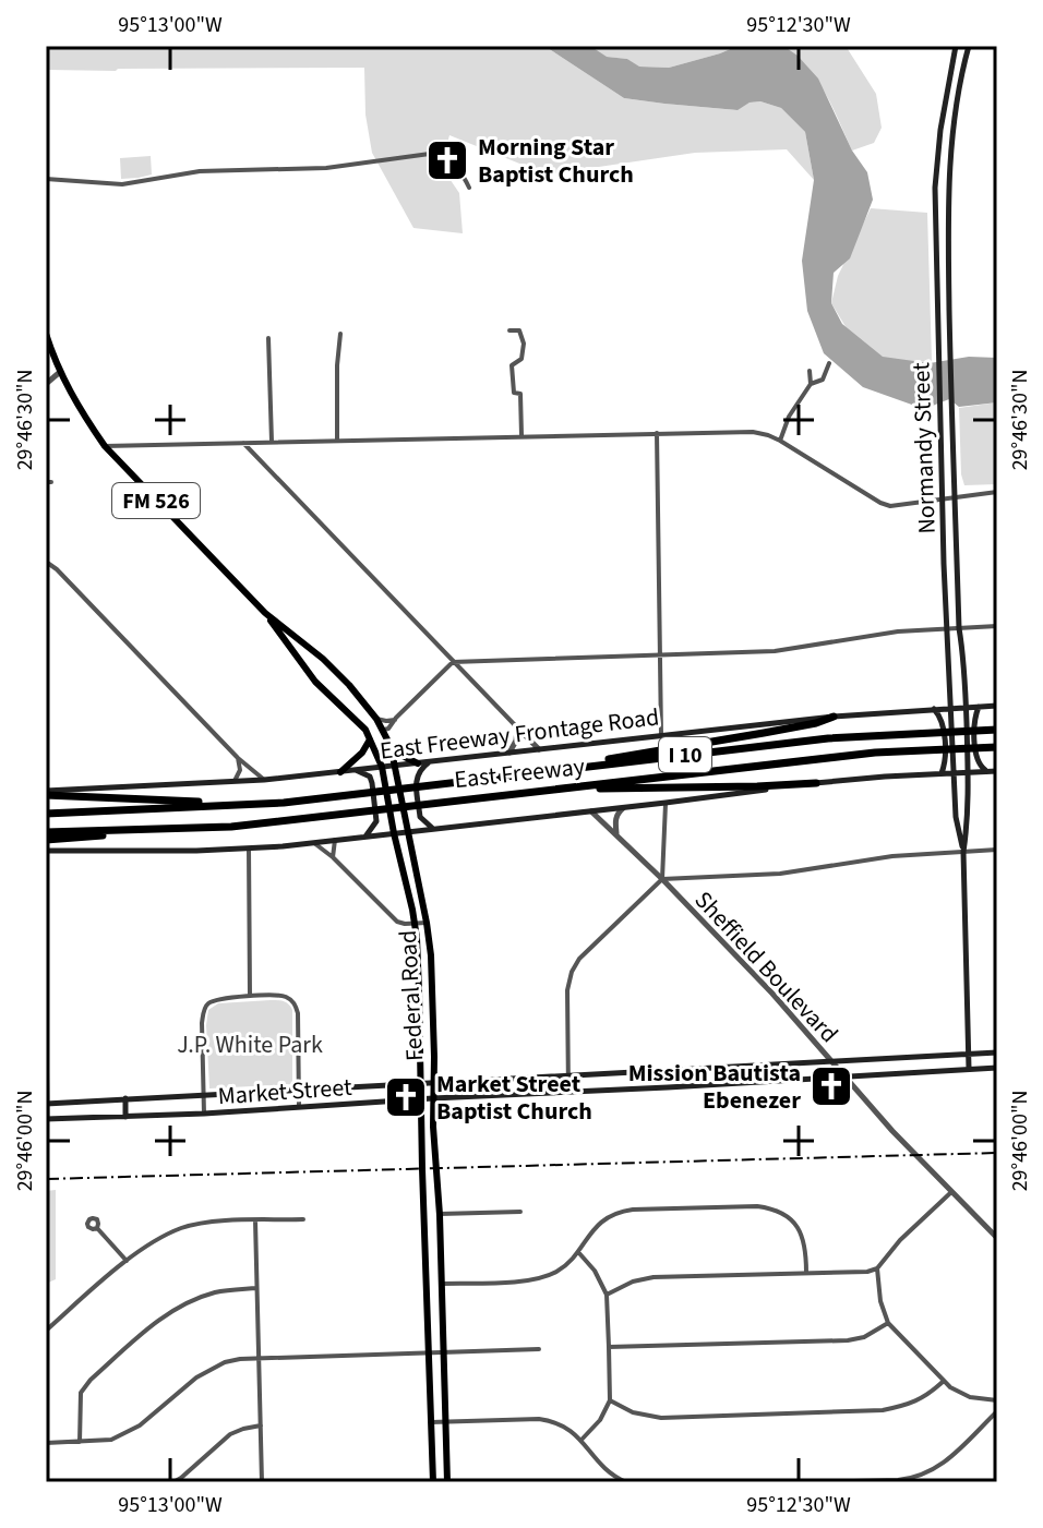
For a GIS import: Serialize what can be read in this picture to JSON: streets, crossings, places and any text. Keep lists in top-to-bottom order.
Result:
{
  "streets": {
    "highway": ["I 10", "East Freeway"],
    "main road": [
      "Normandy Street",
      "FM 526",
      "East Freeway Frontage Road",
      "Federal Road",
      "Market Street"
    ],
    "street": ["Sheffield Boulevard"]
  },
  "crossings": [
    ["Normandy Street", "East Freeway Frontage Road"],
    ["Normandy Street", "Market Street"],
    ["FM 526", "Federal Road"],
    ["East Freeway Frontage Road", "Federal Road"],
    ["Sheffield Boulevard", "Market Street"],
    ["Federal Road", "Market Street"]
  ],
  "parks": ["J.P. White Park"],
  "places": {
    "church": ["Morning Star Baptist Church", "Mission Bautista Ebenezer", "Market Street Baptist Church"]
  },
  "coordinates": [
    "95°13'00\"W",
    "95°12'30\"W",
    "29°46'30\"N",
    "29°46'00\"N"
  ]
}
